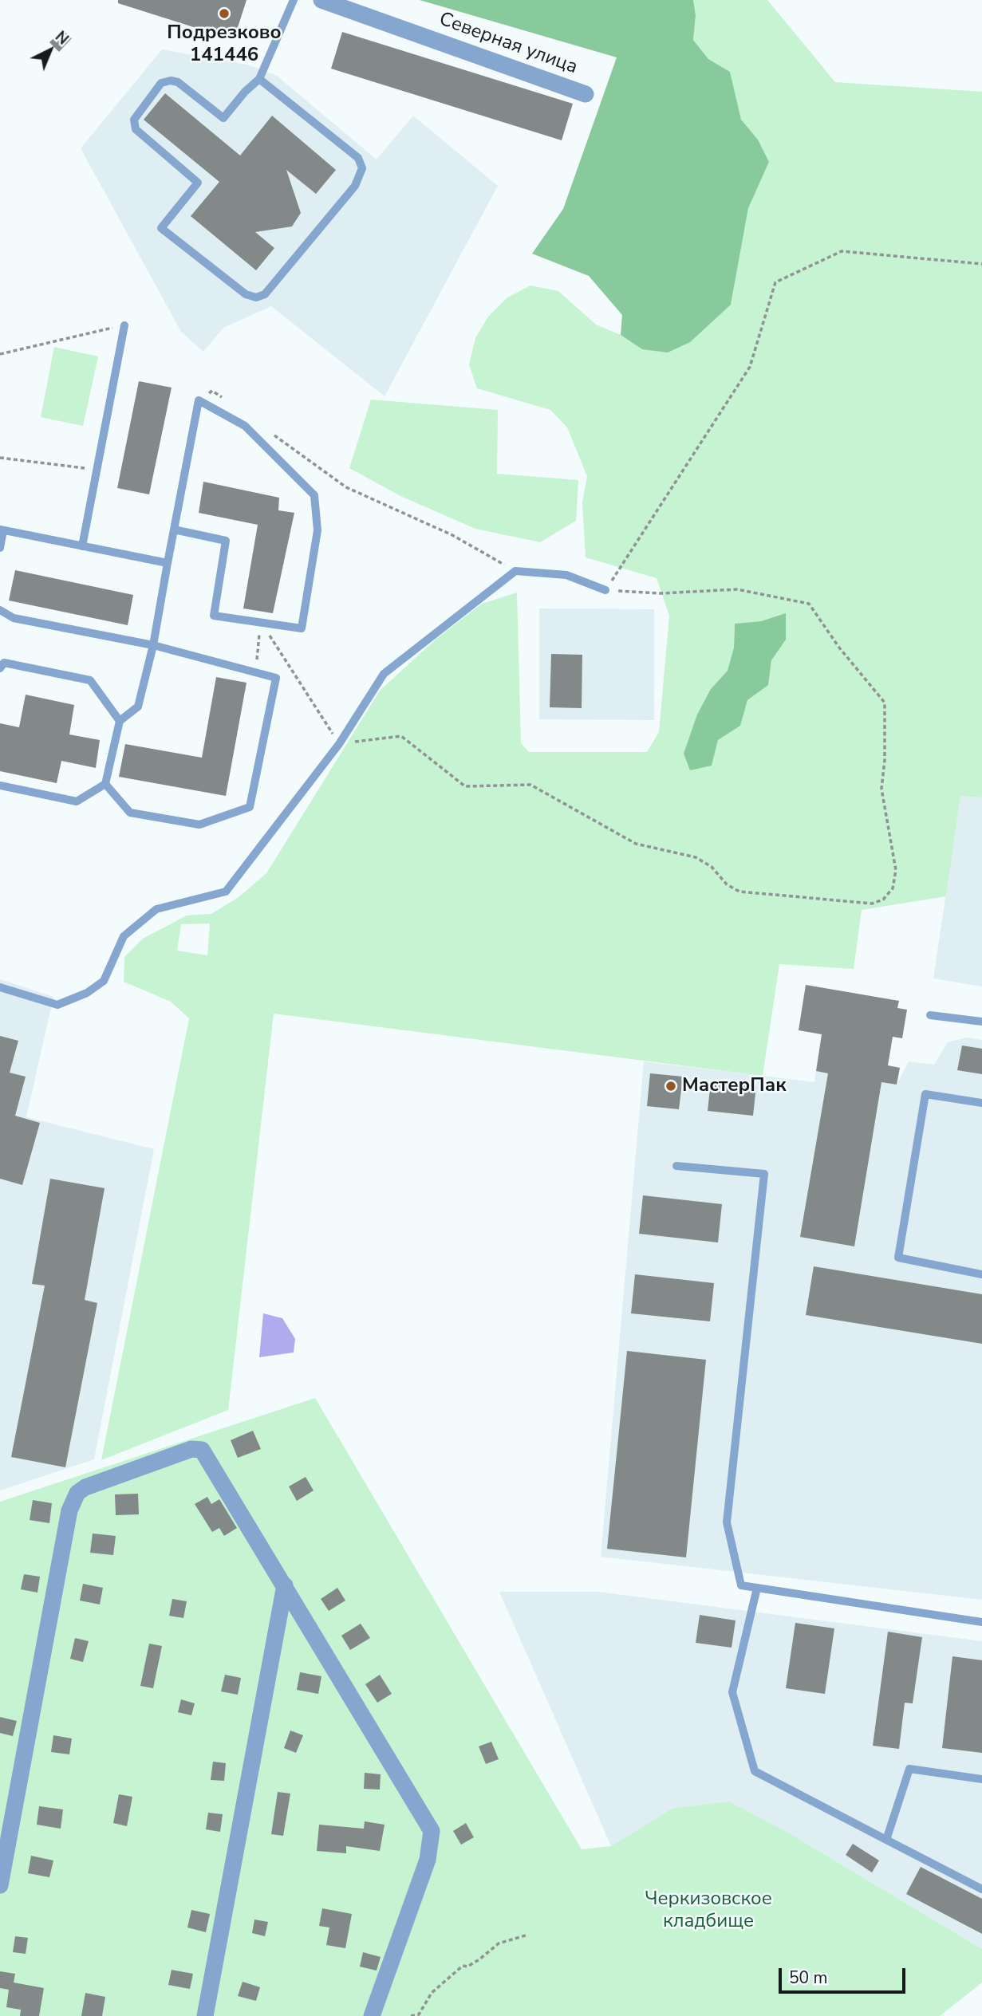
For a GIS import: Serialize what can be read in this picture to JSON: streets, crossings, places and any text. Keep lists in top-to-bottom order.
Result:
{
  "streets": {
    "street": ["Северная улица"]
  },
  "parks": ["Черкизовское кладбище"],
  "places": ["Подрезково 141446", "МастерПак"],
  "scale_bar": "50 m",
  "north": "top right"
}
